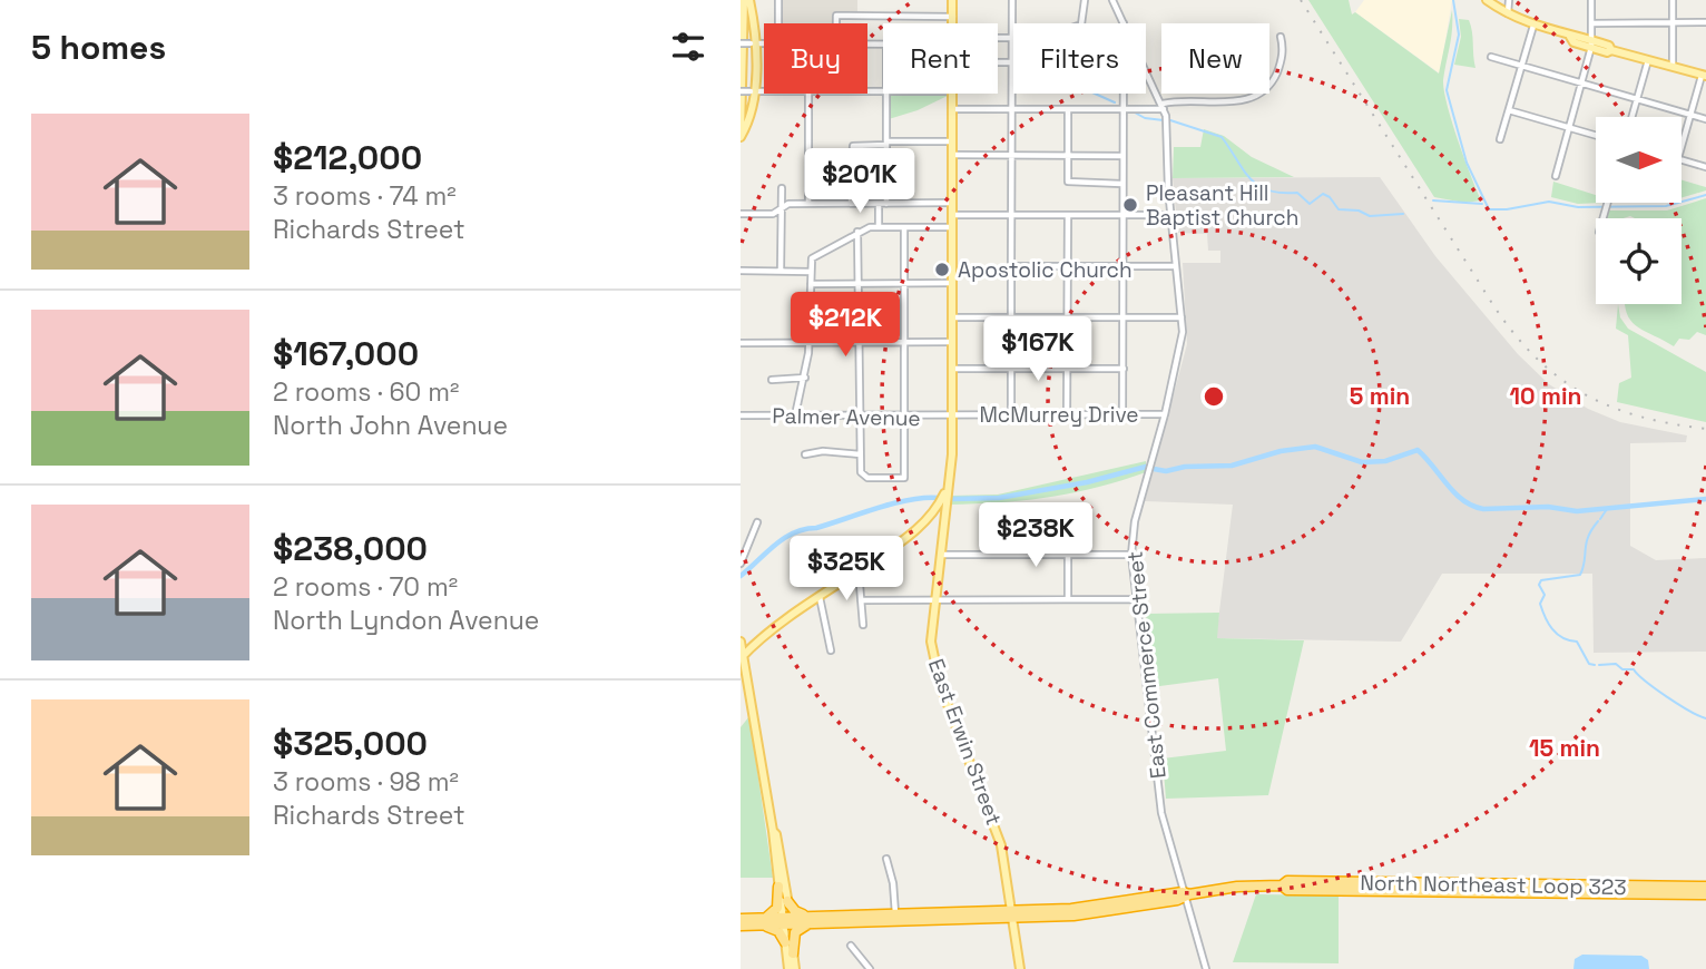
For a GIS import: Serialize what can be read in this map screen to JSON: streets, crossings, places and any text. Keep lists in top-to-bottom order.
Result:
{
  "streets": {
    "highway": ["North Northeast Loop 323"],
    "main road": ["East Erwin Street"],
    "street": ["McMurrey Drive", "Palmer Avenue", "East Commerce Street"]
  },
  "crossings": [
    ["McMurrey Drive", "Palmer Avenue"],
    ["McMurrey Drive", "East Commerce Street"],
    ["McMurrey Drive", "East Erwin Street"],
    ["Palmer Avenue", "East Erwin Street"],
    ["East Commerce Street", "North Northeast Loop 323"],
    ["East Erwin Street", "North Northeast Loop 323"]
  ],
  "places": ["Pleasant Hill Baptist Church", "Apostolic Church"],
  "north": "right",
  "page": {
    "heading": "5 homes",
    "chip": [
      "Buy",
      "Rent",
      "Filters",
      "New"
    ],
    "list": [
      {
        "name": "$212,000",
        "note": "3 rooms · 74 m² · Richards Street"
      },
      {
        "name": "$167,000",
        "note": "2 rooms · 60 m² · North John Avenue"
      },
      {
        "name": "$238,000",
        "note": "2 rooms · 70 m² · North Lyndon Avenue"
      },
      {
        "name": "$325,000",
        "note": "3 rooms · 98 m² · Richards Street"
      }
    ],
    "price": [
      "$201K",
      "$212K",
      "$167K",
      "$238K",
      "$325K"
    ]
  },
  "rings": ["5 min", "10 min", "15 min"]
}
